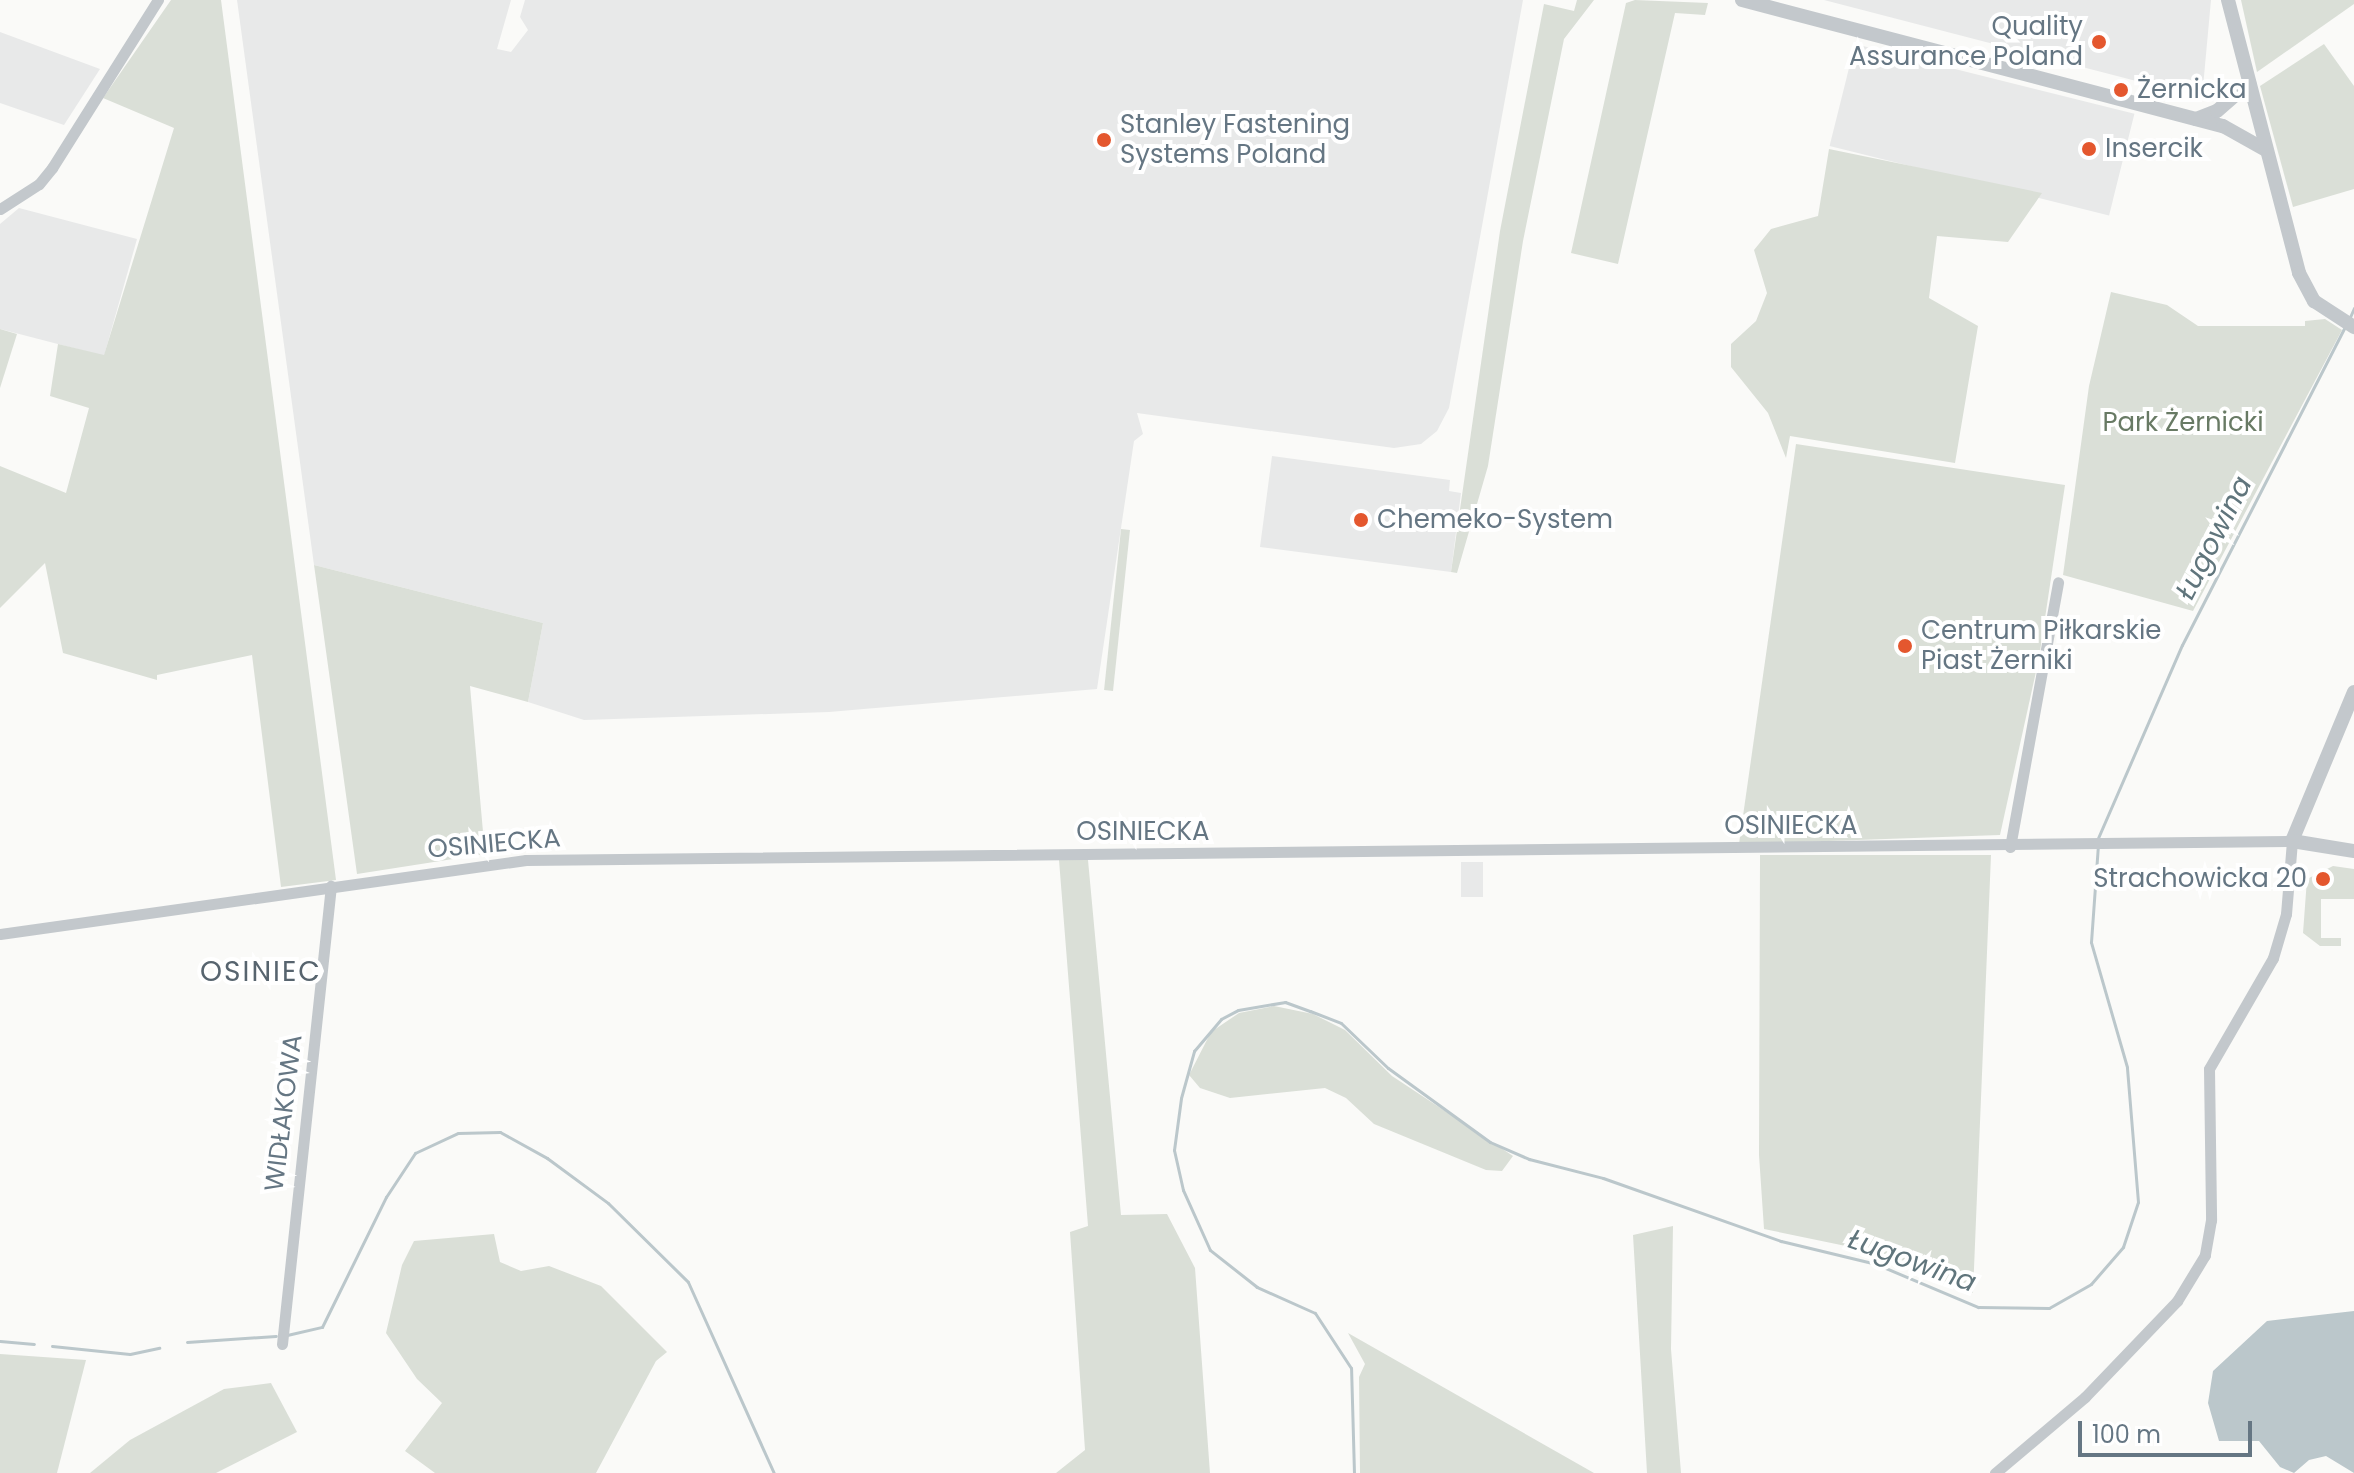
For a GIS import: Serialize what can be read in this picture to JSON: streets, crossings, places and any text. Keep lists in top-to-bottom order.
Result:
{
  "streets": {
    "street": ["OSINIECKA", "WIDŁAKOWA"]
  },
  "crossings": [
    ["OSINIECKA", "WIDŁAKOWA"]
  ],
  "districts": ["OSINIEC"],
  "water": ["Ługowina"],
  "parks": ["Park Żernicki"],
  "places": [
    "Quality Assurance Poland",
    "Żernicka",
    "Stanley Fastening Systems Poland",
    "Insercik",
    "Chemeko-System",
    "Centrum Piłkarskie Piast Żerniki",
    "Strachowicka 20"
  ],
  "scale_bar": "100 m"
}
